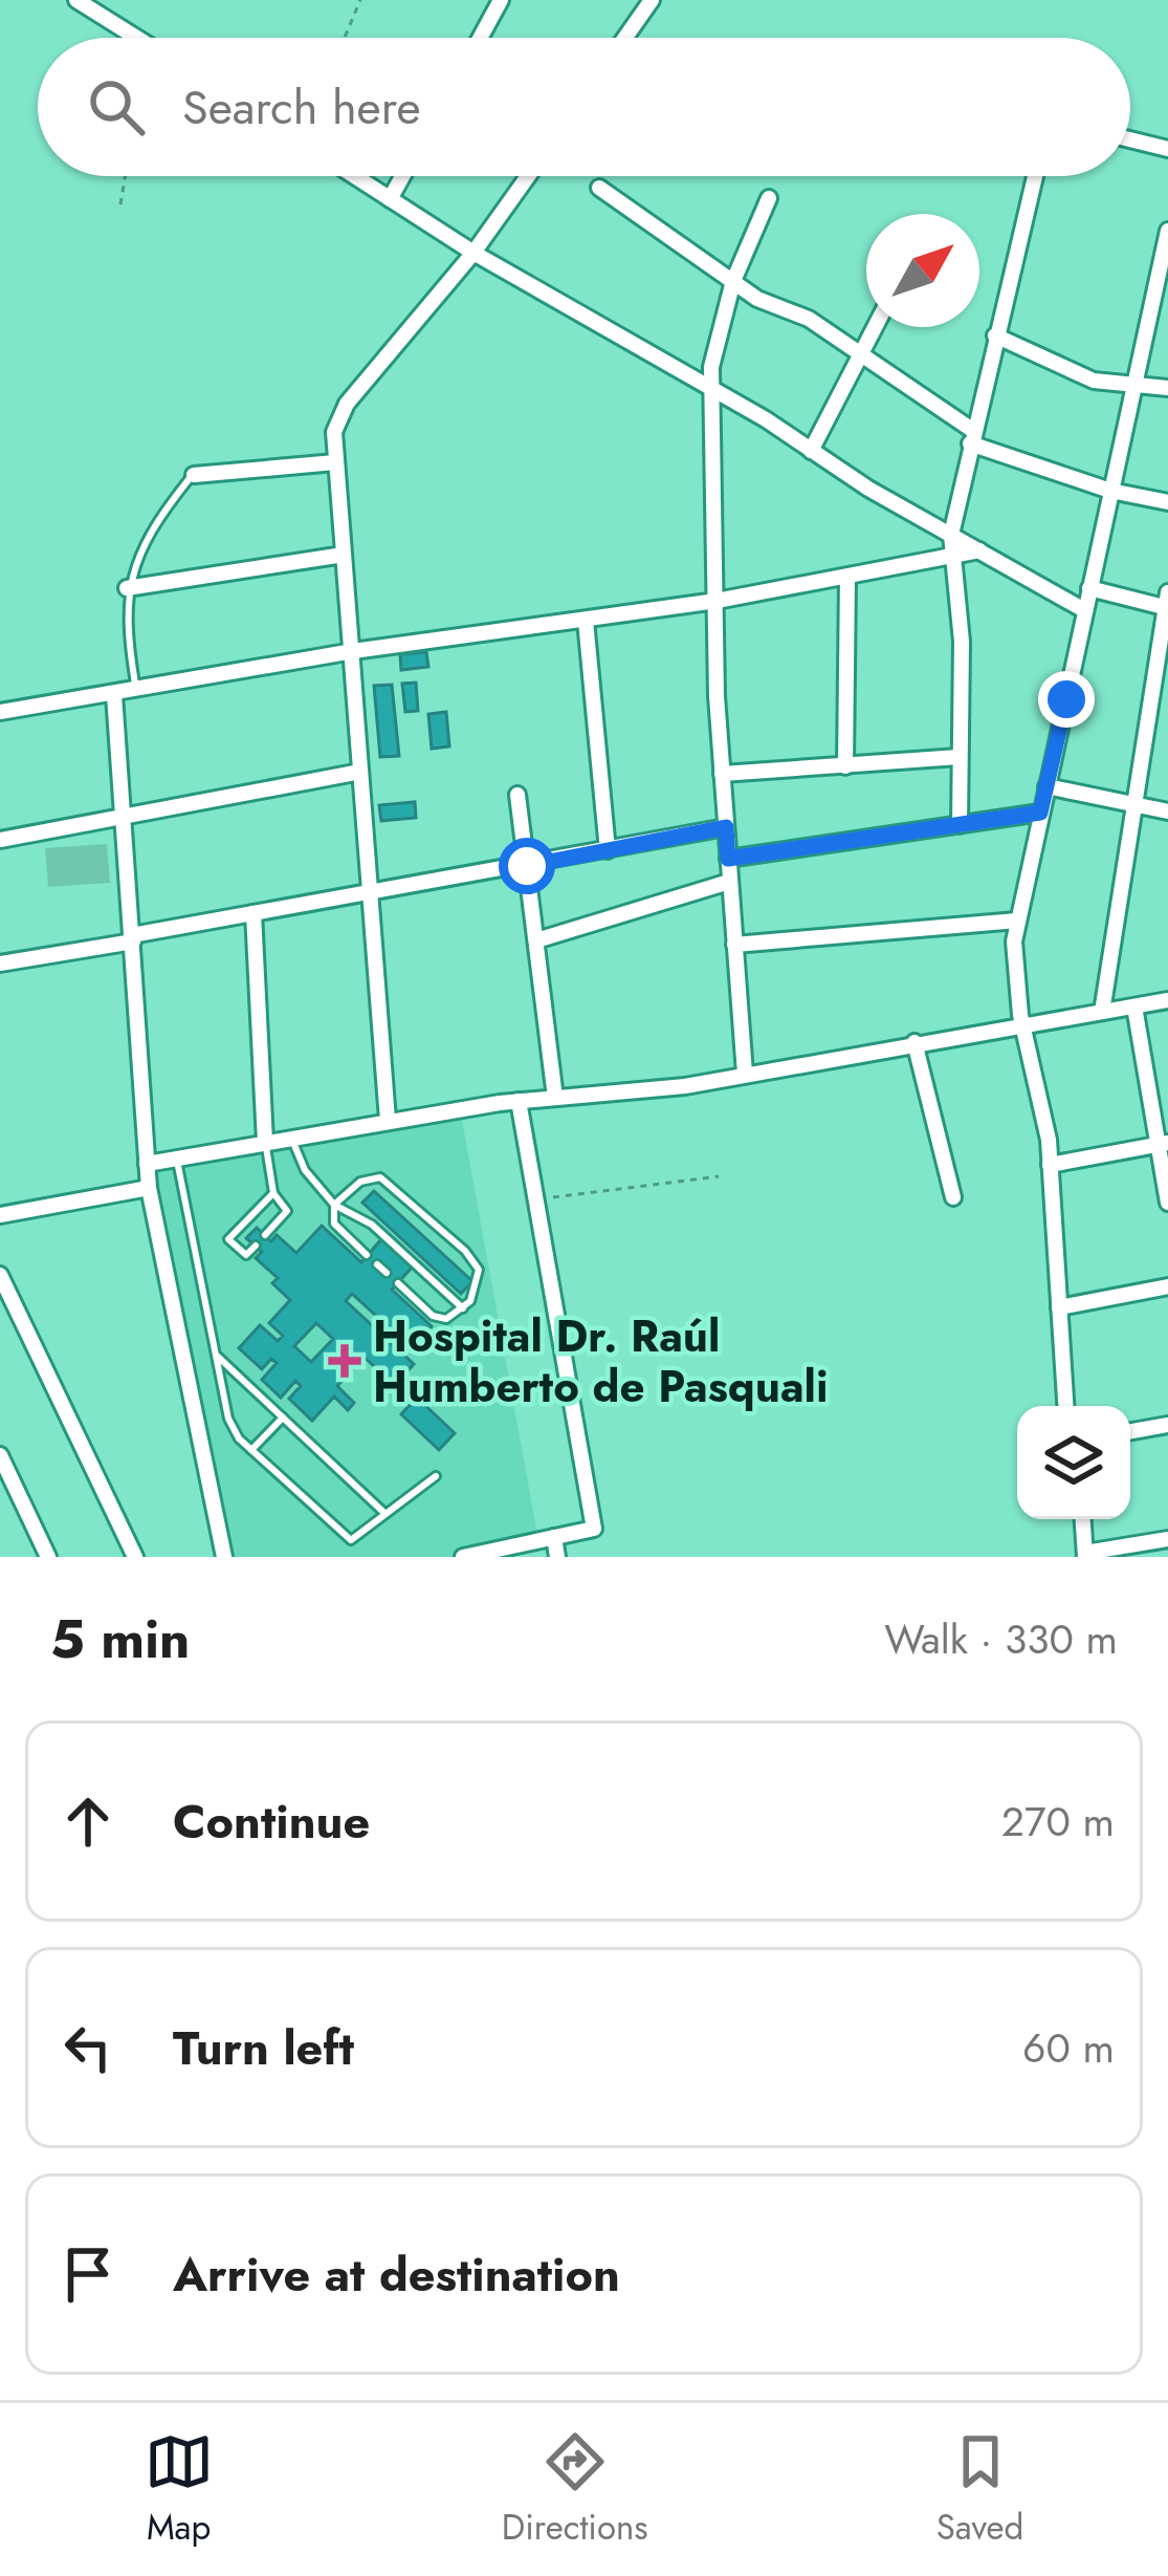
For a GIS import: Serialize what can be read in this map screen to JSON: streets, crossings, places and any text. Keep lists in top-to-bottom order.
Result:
{
  "places": {
    "health": ["Hospital Dr. Raúl Humberto de Pasquali"]
  },
  "north": "top right",
  "page": {
    "search": "Search here",
    "heading": ["5 min", "Walk · 330 m"],
    "list": [
      ["Continue", "270 m"],
      ["Turn left", "60 m"],
      "Arrive at destination"
    ],
    "nav": ["Map", "Directions", "Saved"]
  }
}
